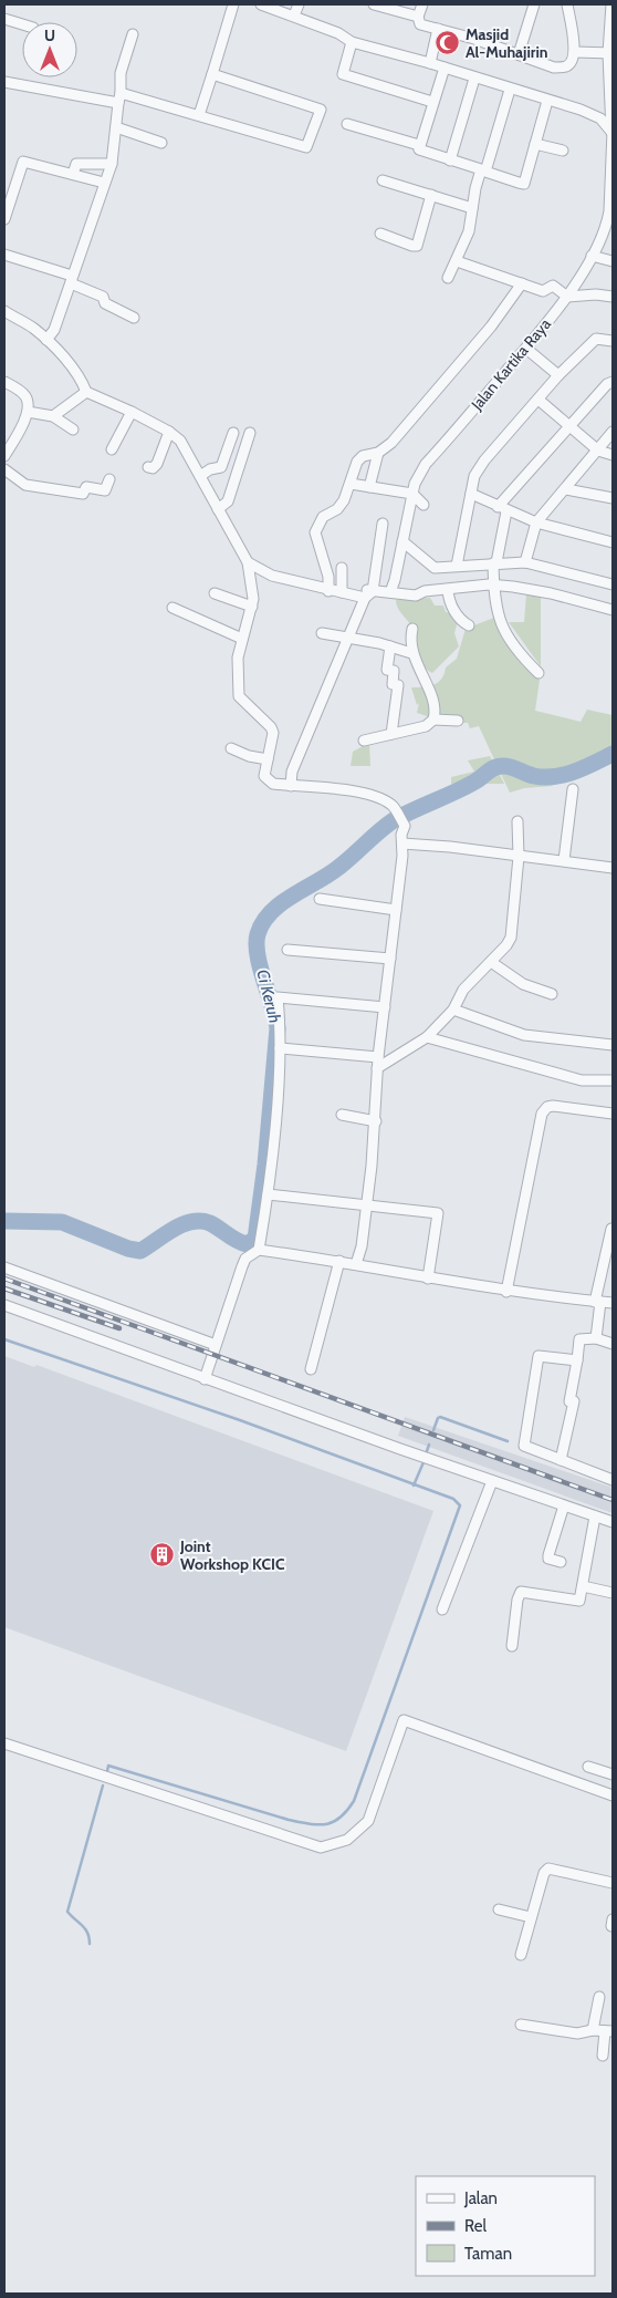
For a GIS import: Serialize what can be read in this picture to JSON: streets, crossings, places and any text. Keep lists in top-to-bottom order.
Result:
{
  "streets": {
    "street": ["Jalan Kartika Raya"]
  },
  "water": ["Ci Keruh"],
  "places": {
    "mosque": ["Masjid Al-Muhajirin"],
    "building": ["Joint Workshop KCIC"]
  },
  "legend": ["Jalan", "Rel", "Taman"],
  "north": "top"
}
